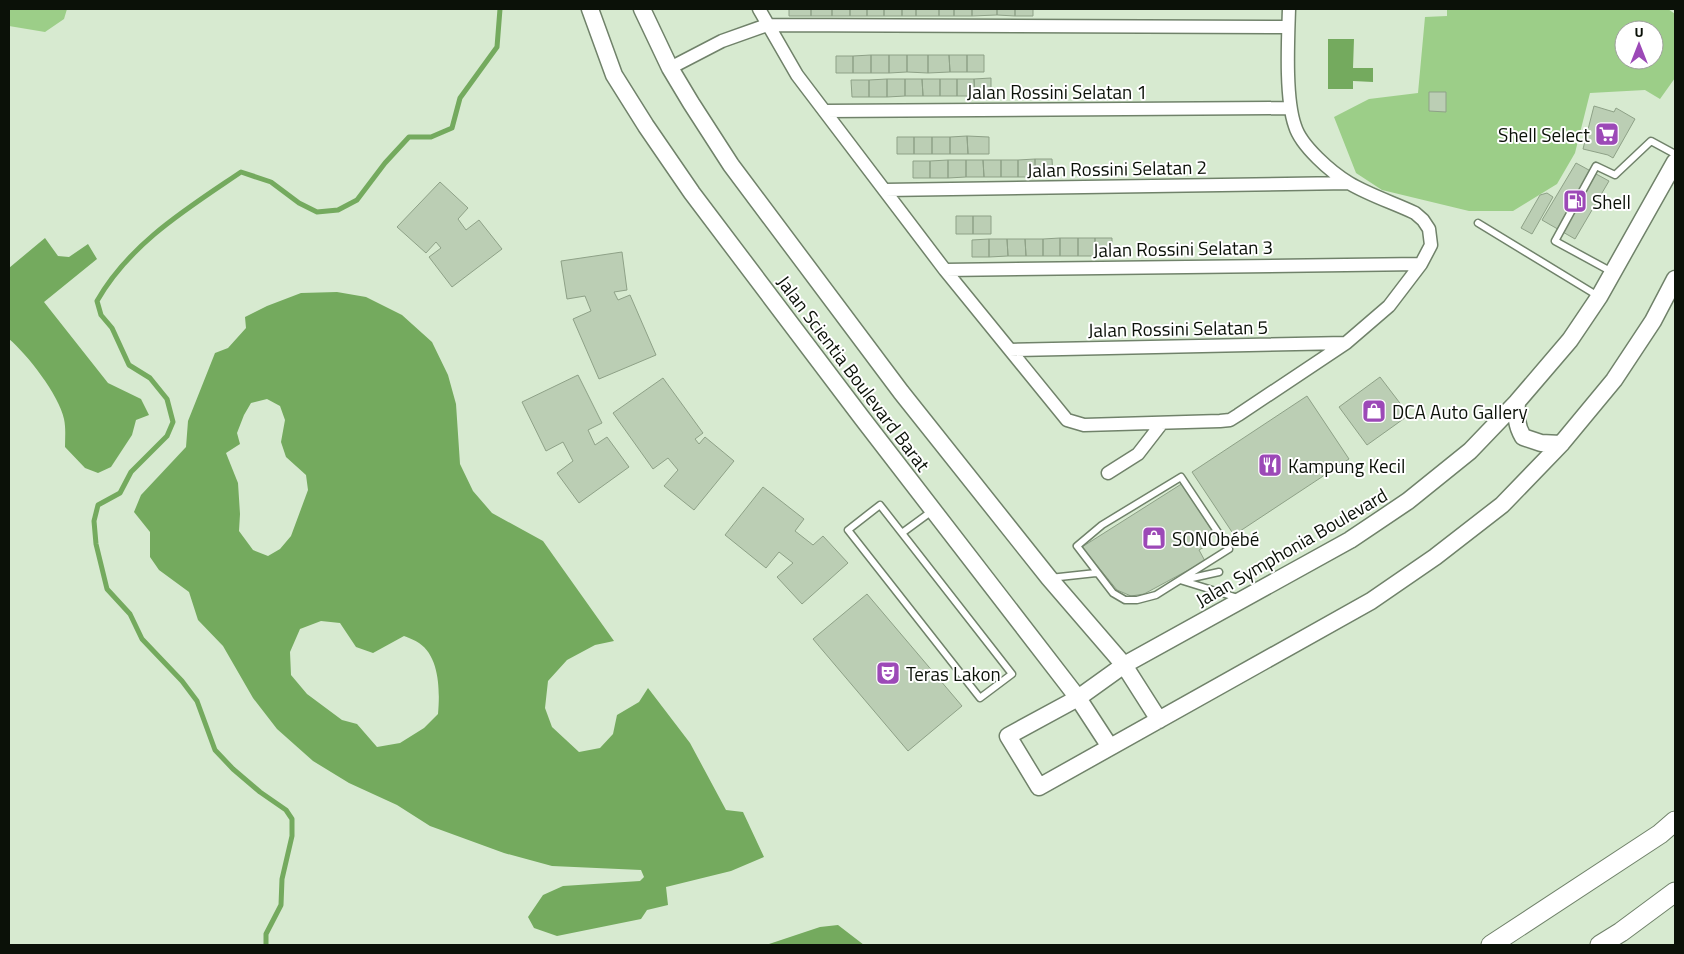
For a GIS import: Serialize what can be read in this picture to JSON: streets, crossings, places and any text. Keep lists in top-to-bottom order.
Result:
{
  "streets": {
    "street": [
      "Jalan Rossini Selatan 1",
      "Jalan Rossini Selatan 2",
      "Jalan Rossini Selatan 3",
      "Jalan Rossini Selatan 5",
      "Jalan Scientia Boulevard Barat",
      "Jalan Symphonia Boulevard"
    ]
  },
  "crossings": [
    ["Jalan Scientia Boulevard Barat", "Jalan Symphonia Boulevard"]
  ],
  "places": {
    "supermarket": ["Shell Select"],
    "fuel station": ["Shell"],
    "shop": ["DCA Auto Gallery", "SONObébé"],
    "restaurant": ["Kampung Kecil"],
    "theatre": ["Teras Lakon"]
  },
  "north": "top"
}
